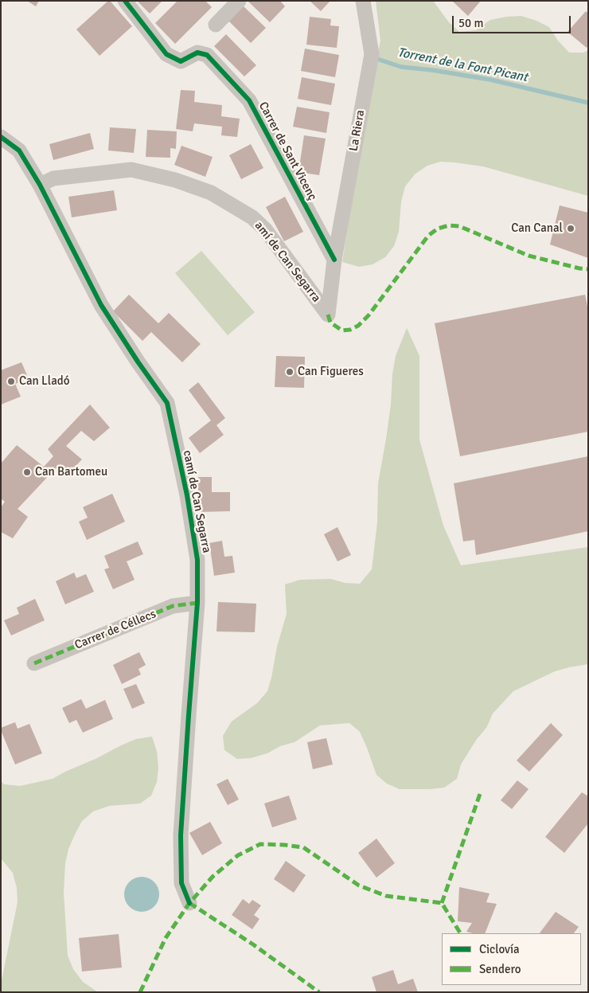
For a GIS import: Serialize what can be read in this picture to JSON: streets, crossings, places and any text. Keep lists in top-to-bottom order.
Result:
{
  "streets": {
    "street": [
      "La Riera",
      "Carrer de Sant Vicenç",
      "amí de Can Segarra",
      "camí de Can Segarra",
      "Carrer de Céllecs"
    ]
  },
  "crossings": [
    ["La Riera", "Carrer de Sant Vicenç"],
    ["La Riera", "amí de Can Segarra"],
    ["amí de Can Segarra", "camí de Can Segarra"],
    ["camí de Can Segarra", "Carrer de Céllecs"]
  ],
  "water": ["Torrent de la Font Picant"],
  "places": [
    "Can Canal",
    "Can Figueres",
    "Can Lladó",
    "Can Bartomeu"
  ],
  "legend": ["Ciclovía", "Sendero"],
  "scale_bar": "50 m"
}
